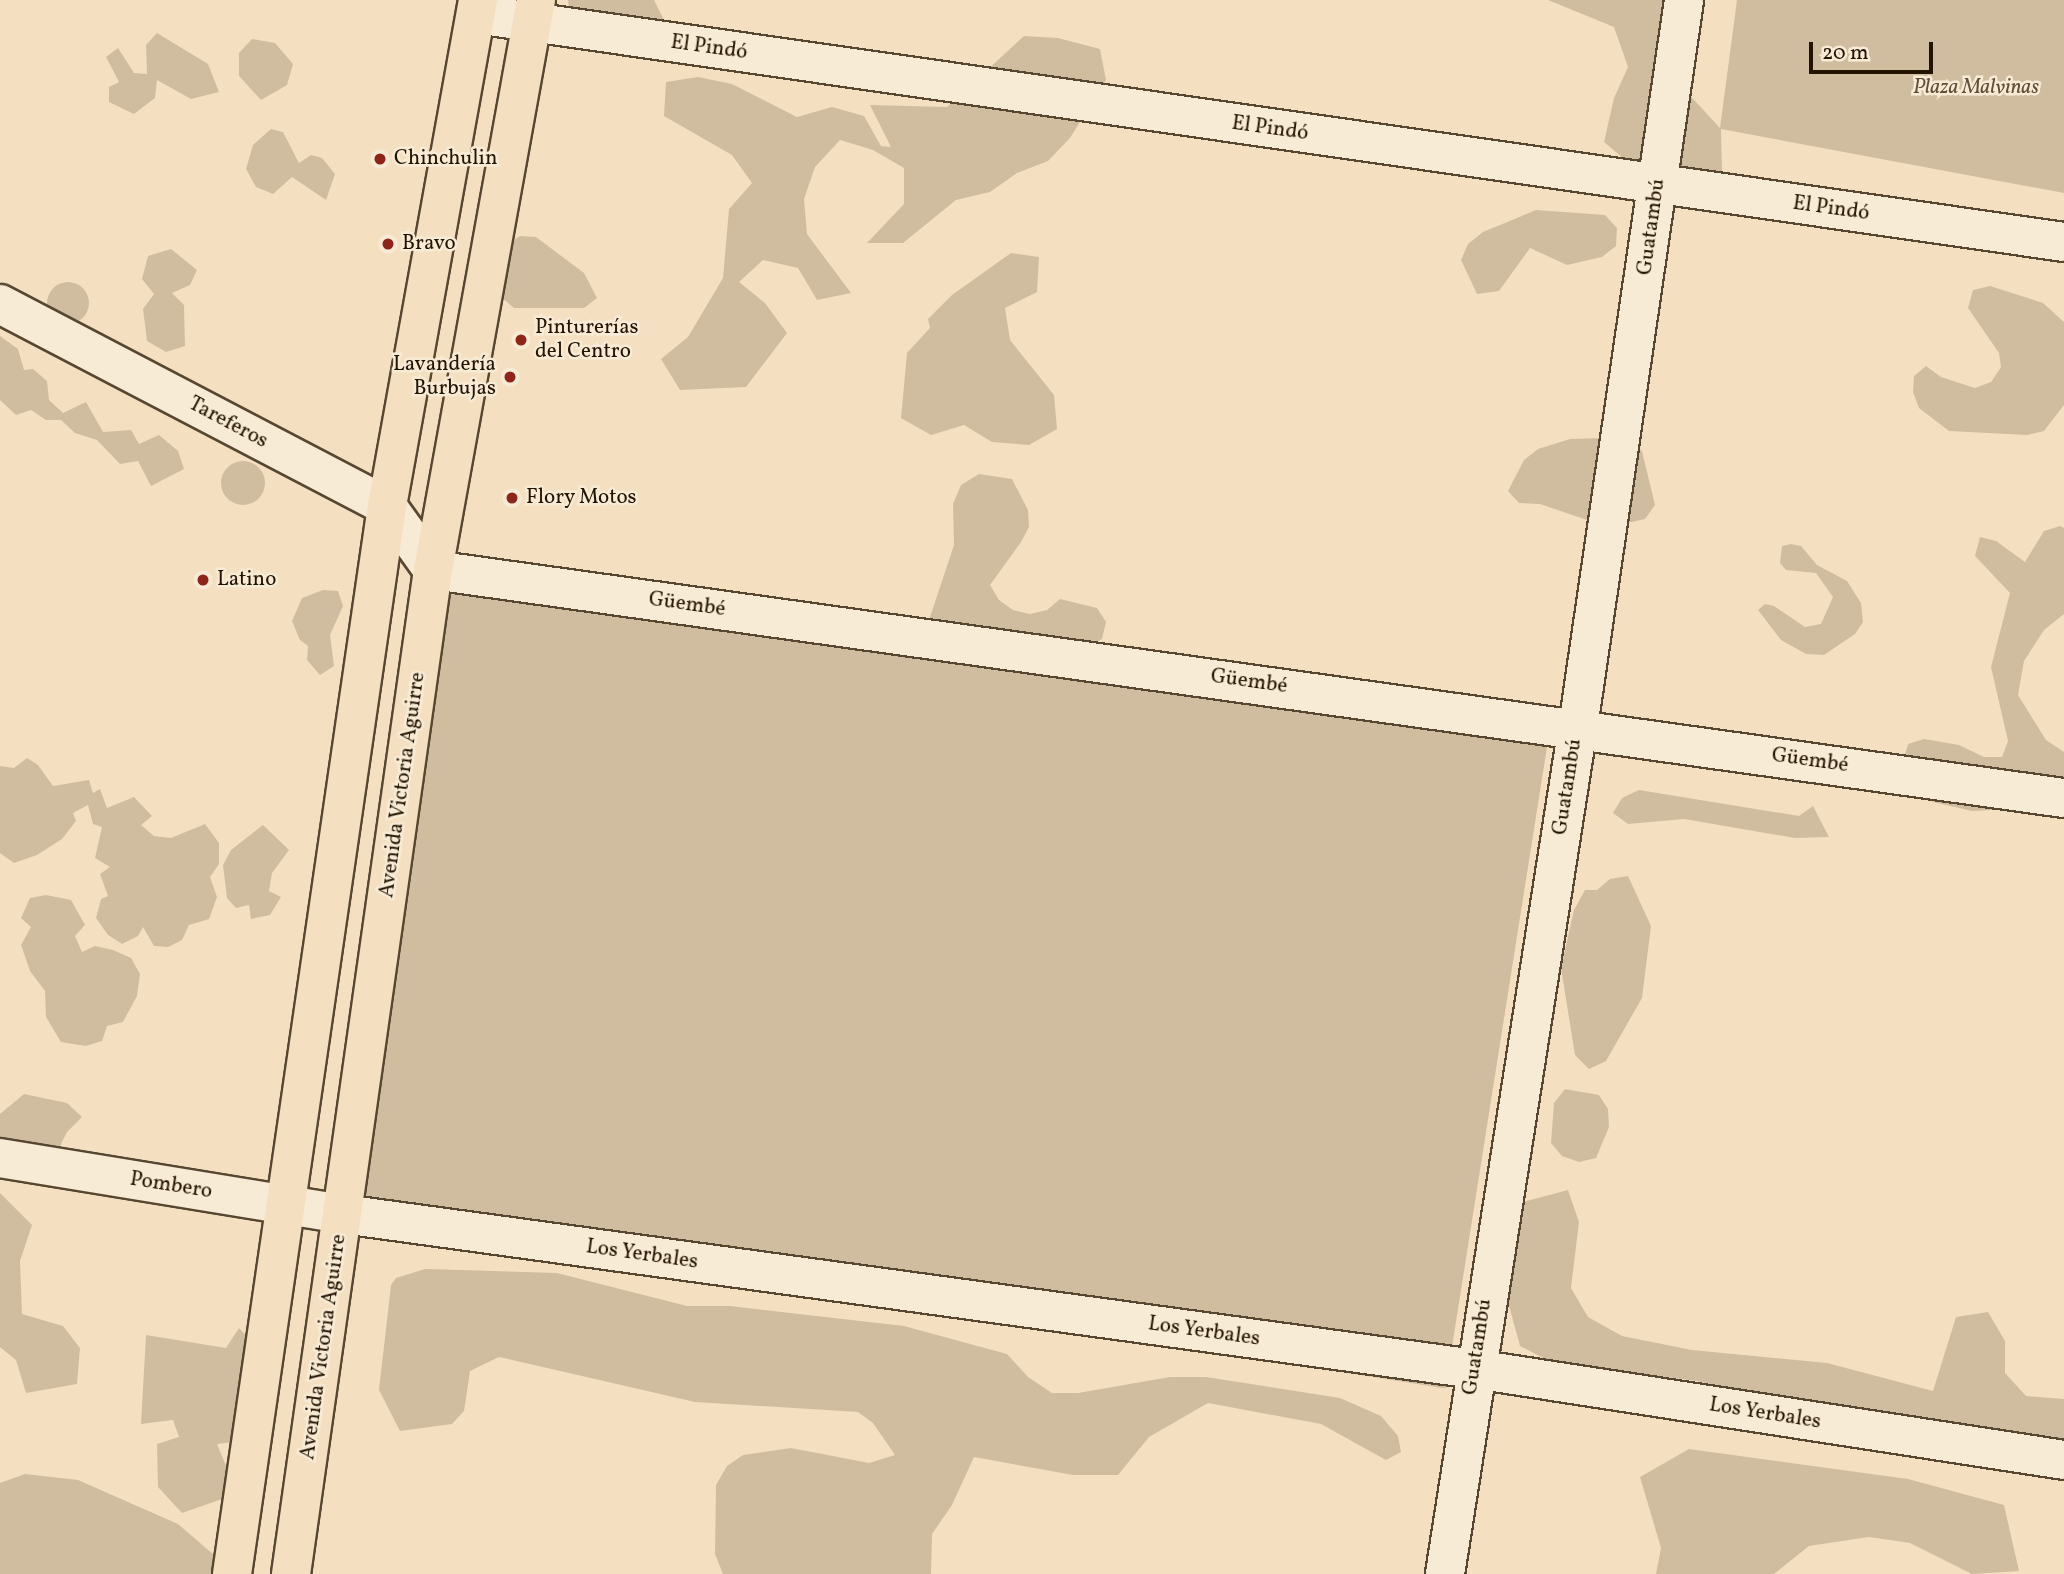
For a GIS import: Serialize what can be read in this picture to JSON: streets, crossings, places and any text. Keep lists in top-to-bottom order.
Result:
{
  "streets": {
    "main road": ["Avenida Victoria Aguirre"],
    "street": [
      "El Pindó",
      "Guatambú",
      "Tareferos",
      "Güembé",
      "Pombero",
      "Los Yerbales"
    ]
  },
  "crossings": [
    ["El Pindó", "Guatambú"],
    ["El Pindó", "Avenida Victoria Aguirre"],
    ["Guatambú", "Güembé"],
    ["Guatambú", "Los Yerbales"],
    ["Tareferos", "Güembé"],
    ["Tareferos", "Avenida Victoria Aguirre"],
    ["Güembé", "Avenida Victoria Aguirre"],
    ["Avenida Victoria Aguirre", "Pombero"],
    ["Avenida Victoria Aguirre", "Los Yerbales"],
    ["Pombero", "Los Yerbales"]
  ],
  "parks": ["Plaza Malvinas"],
  "places": [
    "Chinchulin",
    "Bravo",
    "Pinturerías del Centro",
    "Lavandería Burbujas",
    "Flory Motos",
    "Latino"
  ],
  "scale_bar": "20 m"
}
